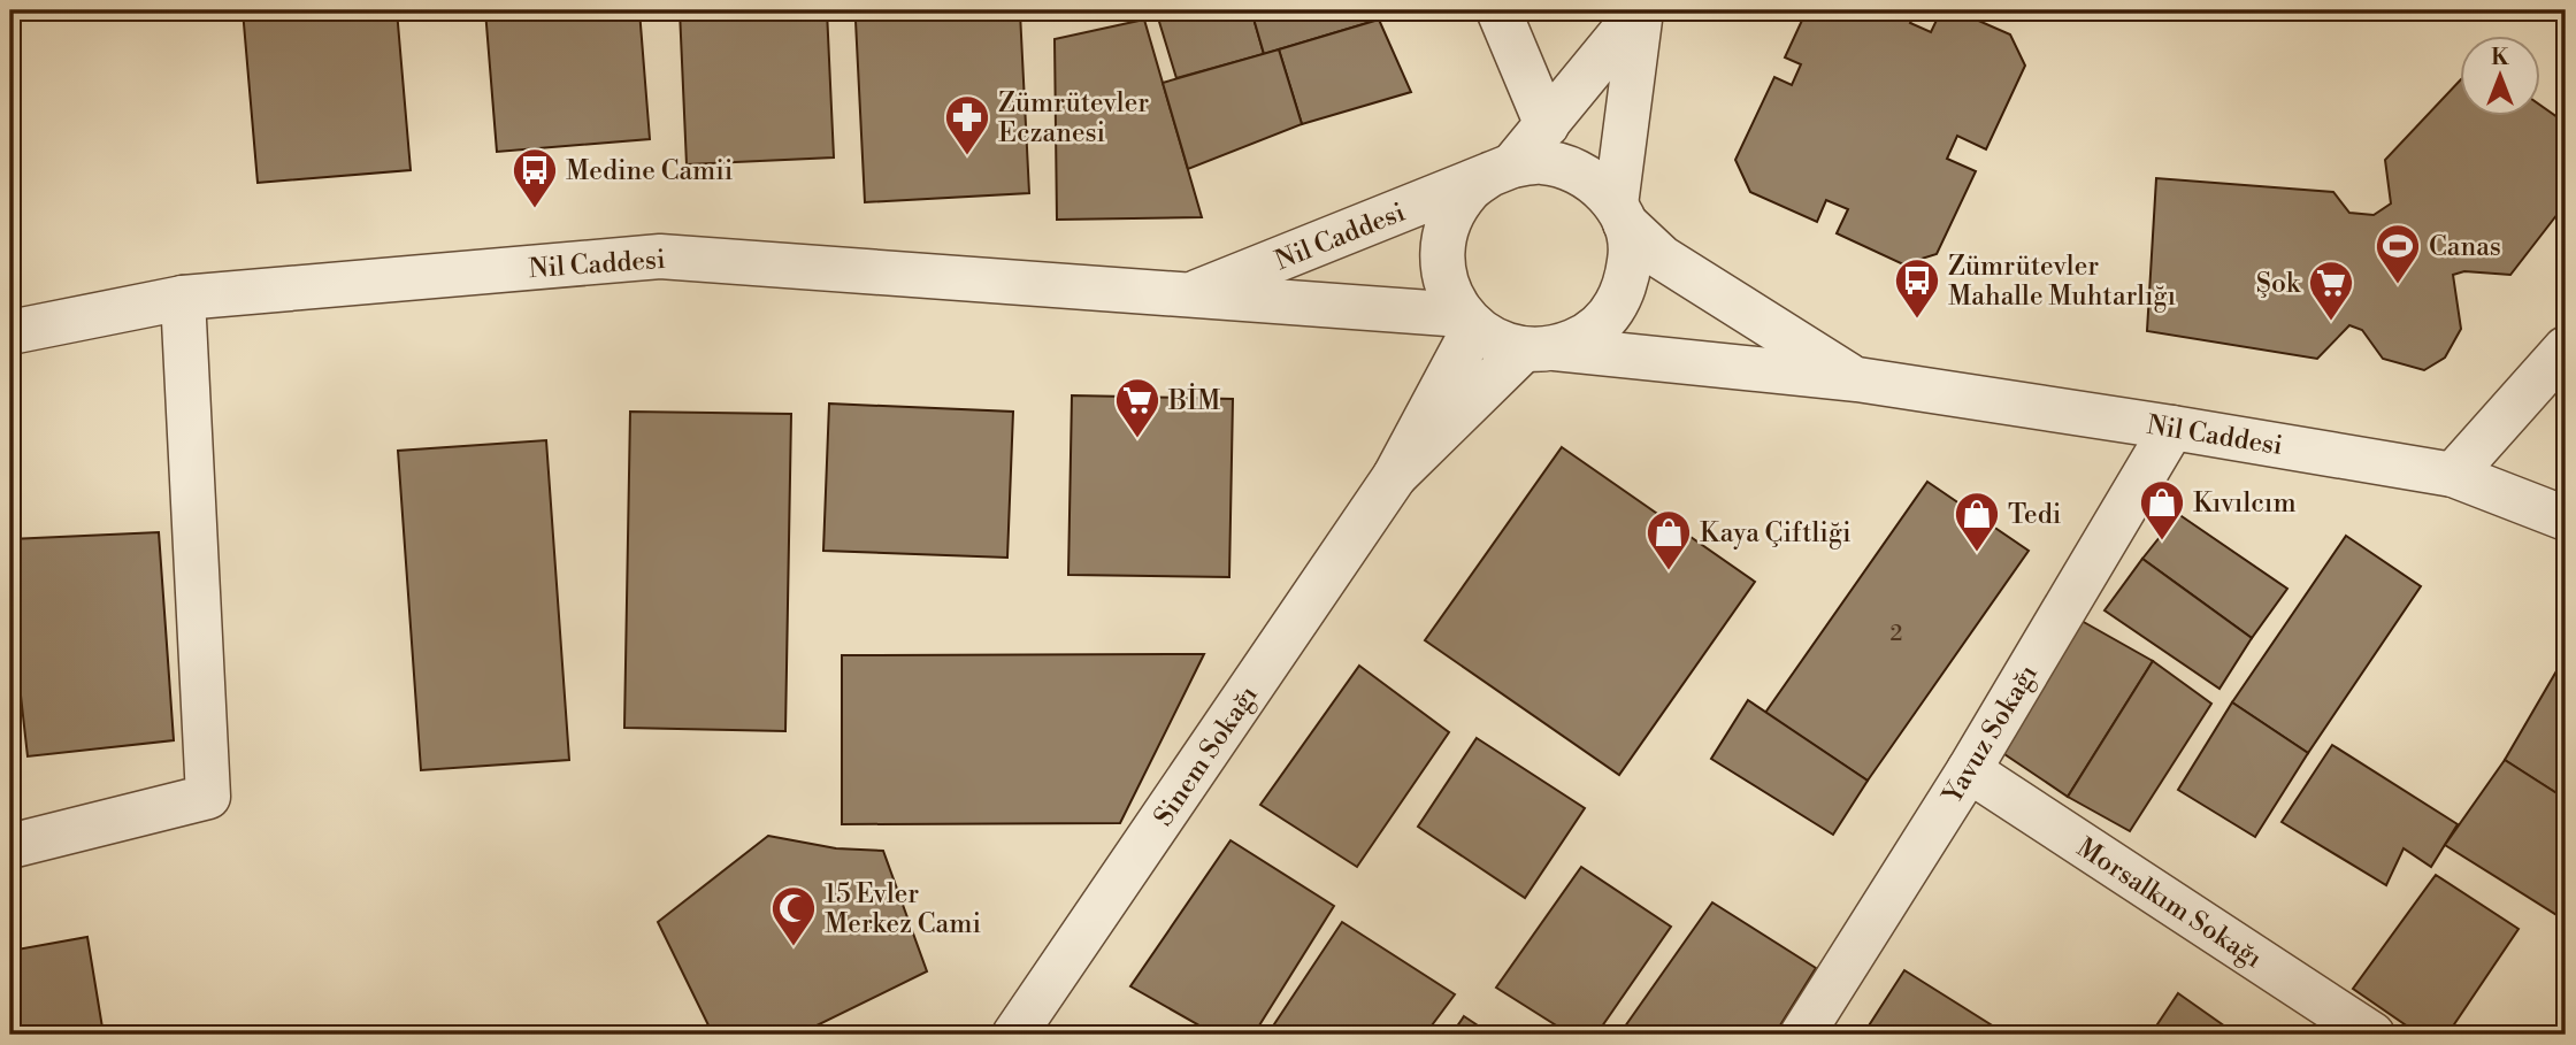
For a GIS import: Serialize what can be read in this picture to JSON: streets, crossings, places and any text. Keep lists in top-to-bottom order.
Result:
{
  "streets": {
    "street": [
      "Nil Caddesi",
      "Yavuz Sokağı",
      "Sinem Sokağı",
      "Morsalkım Sokağı"
    ]
  },
  "crossings": [
    ["Nil Caddesi", "Yavuz Sokağı"],
    ["Nil Caddesi", "Sinem Sokağı"],
    ["Yavuz Sokağı", "Morsalkım Sokağı"]
  ],
  "places": {
    "pharmacy": ["Zümrütevler Eczanesi"],
    "bus stop": ["Medine Camii", "Zümrütevler Mahalle Muhtarlığı"],
    "sports": ["Canas"],
    "supermarket": ["Şok", "BİM"],
    "shop": ["Kıvılcım", "Tedi", "Kaya Çiftliği"],
    "mosque": ["15 Evler Merkez Cami"]
  },
  "house_numbers": ["2"],
  "north": "top"
}
